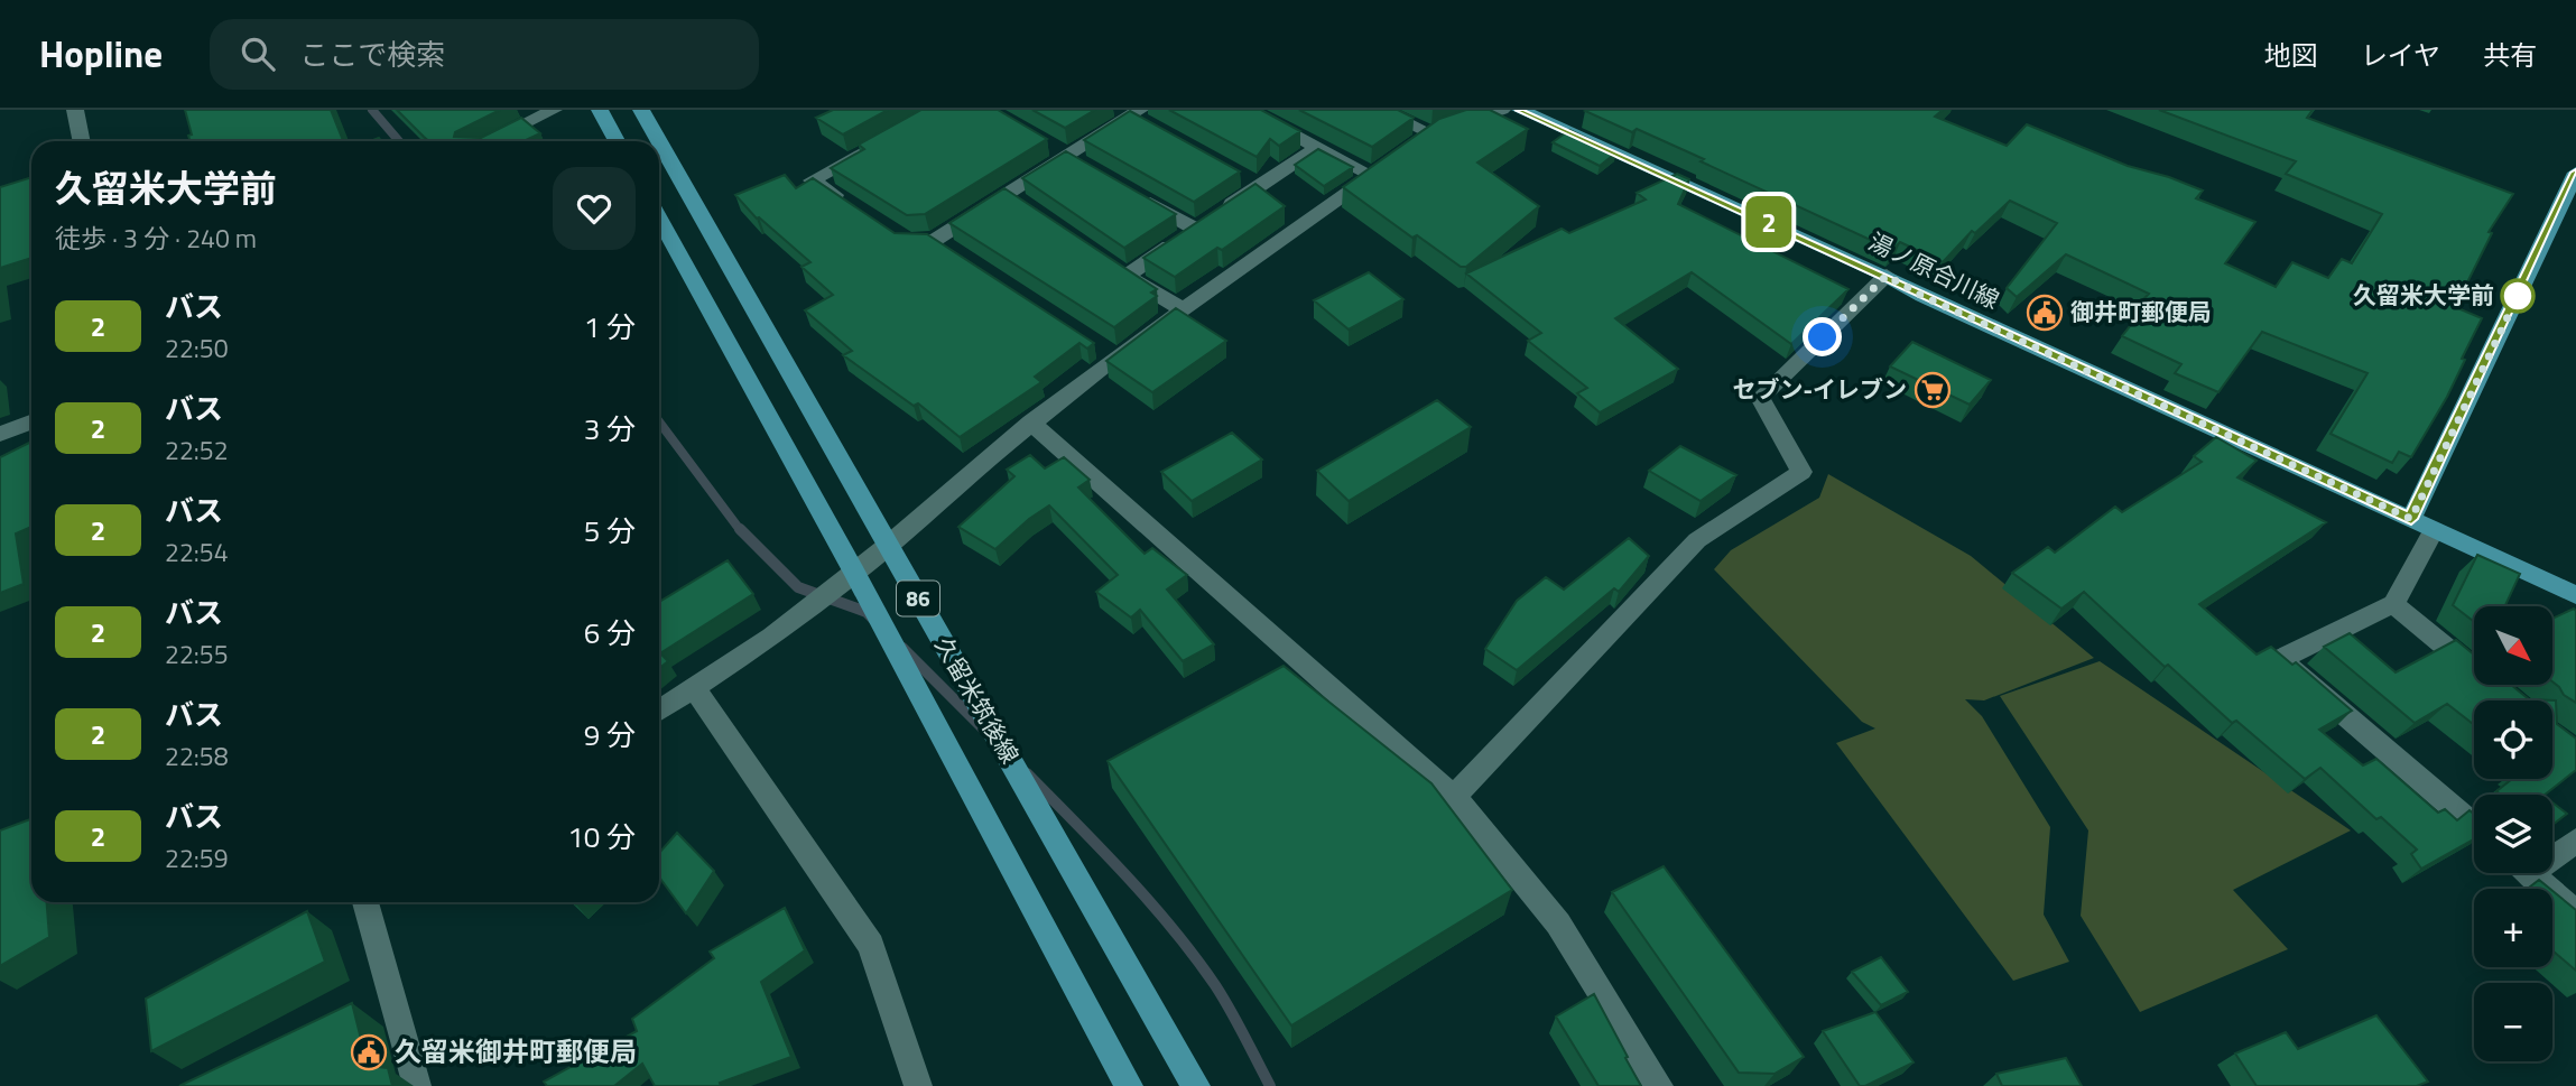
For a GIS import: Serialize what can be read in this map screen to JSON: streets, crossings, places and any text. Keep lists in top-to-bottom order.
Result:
{
  "streets": {
    "main road": ["湯ノ原合川線", "86", "久留米筑後線"]
  },
  "places": {
    "other": ["久留米大学前"],
    "public building": ["御井町郵便局", "久留米御井町郵便局"],
    "supermarket": ["セブン-イレブン"]
  },
  "lines": ["bus line 2"],
  "north": "bottom right",
  "page": {
    "header": "Hopline",
    "search": "ここで検索",
    "nav": ["地図", "レイヤ", "共有"],
    "on_map": "2",
    "heading": ["久留米大学前", "徒歩 · 3 分 · 240 m"],
    "list": [
      {
        "mark": "2",
        "name": "バス",
        "note": "22:50",
        "value": "1 分"
      },
      {
        "mark": "2",
        "name": "バス",
        "note": "22:52",
        "value": "3 分"
      },
      {
        "mark": "2",
        "name": "バス",
        "note": "22:54",
        "value": "5 分"
      },
      {
        "mark": "2",
        "name": "バス",
        "note": "22:55",
        "value": "6 分"
      },
      {
        "mark": "2",
        "name": "バス",
        "note": "22:58",
        "value": "9 分"
      },
      {
        "mark": "2",
        "name": "バス",
        "note": "22:59",
        "value": "10 分"
      }
    ],
    "map_buttons": ["+", "−"]
  }
}
